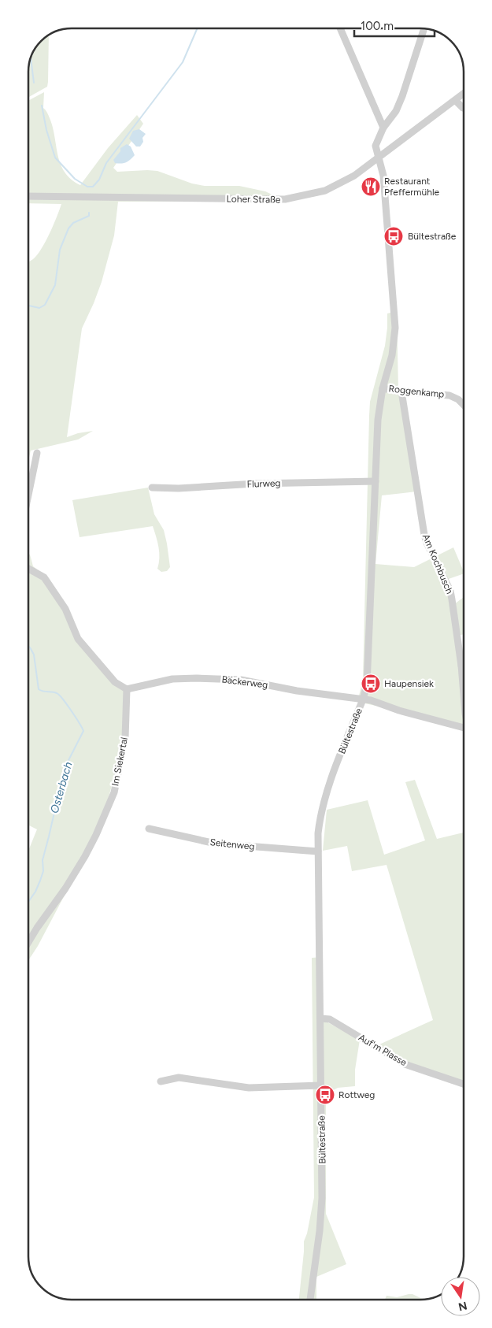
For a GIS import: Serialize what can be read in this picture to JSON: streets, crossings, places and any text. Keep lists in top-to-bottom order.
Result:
{
  "streets": {
    "street": [
      "Loher Straße",
      "Roggenkamp",
      "Flurweg",
      "Am Kochbusch",
      "Bäckerweg",
      "Bültestraße",
      "Im Siekertal",
      "Seitenweg",
      "Auf'm Plasse"
    ]
  },
  "crossings": [
    ["Loher Straße", "Bültestraße"],
    ["Roggenkamp", "Am Kochbusch"],
    ["Roggenkamp", "Bültestraße"],
    ["Flurweg", "Bültestraße"],
    ["Bäckerweg", "Bültestraße"],
    ["Bäckerweg", "Im Siekertal"],
    ["Bültestraße", "Seitenweg"],
    ["Bültestraße", "Auf'm Plasse"]
  ],
  "water": ["Osterbach"],
  "places": {
    "restaurant": ["Restaurant Pfeffermühle"],
    "bus stop": ["Bültestraße", "Haupensiek", "Rottweg"]
  },
  "scale_bar": "100 m",
  "north": "bottom"
}
